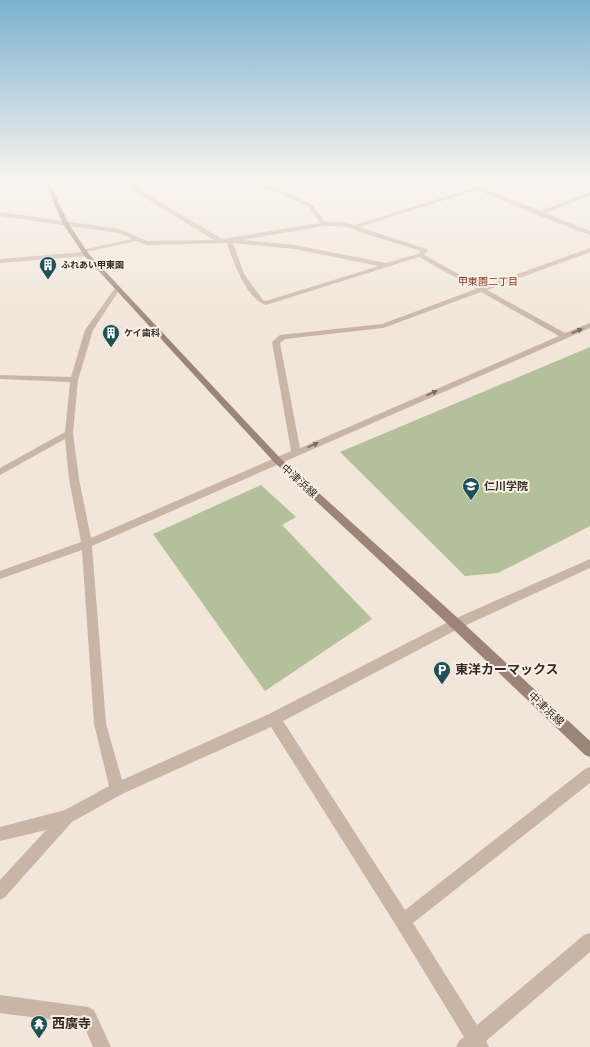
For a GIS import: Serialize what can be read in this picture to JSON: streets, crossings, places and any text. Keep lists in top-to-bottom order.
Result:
{
  "streets": {
    "street": ["中津浜線"]
  },
  "districts": ["甲東園二丁目"],
  "places": {
    "building": ["ふれあい甲東園", "ケイ歯科"],
    "school or university": ["仁川学院"],
    "parking": ["東洋カーマックス"],
    "temple": ["西廣寺"]
  }
}
